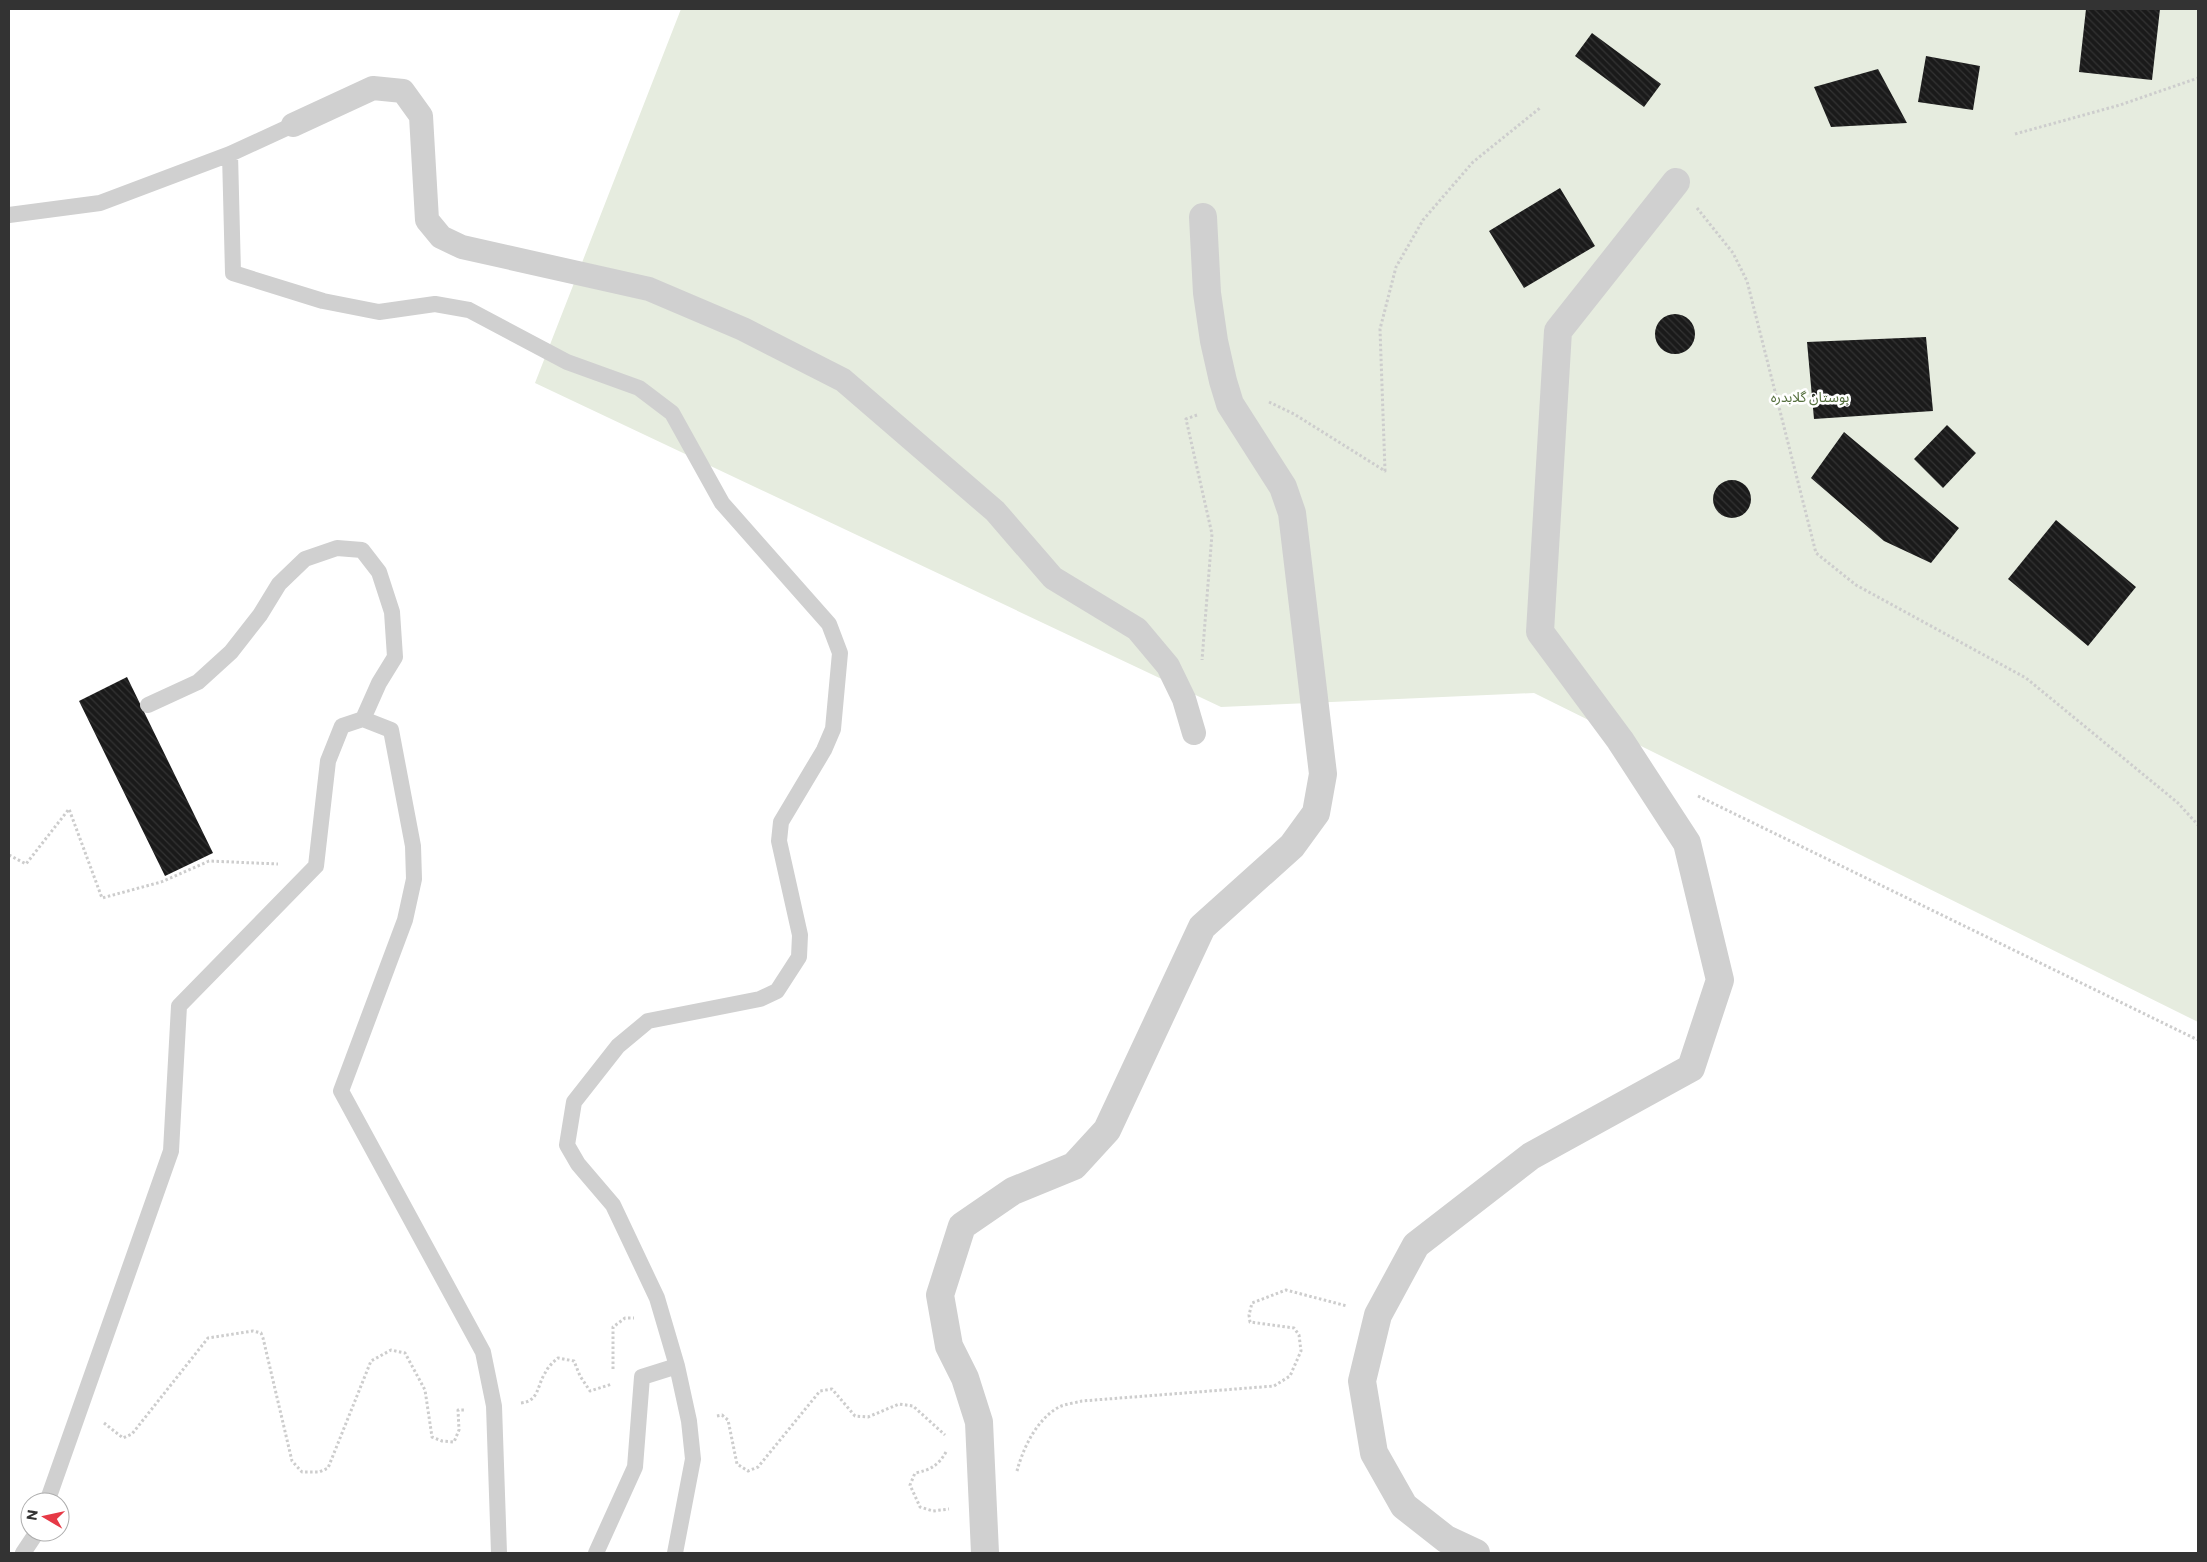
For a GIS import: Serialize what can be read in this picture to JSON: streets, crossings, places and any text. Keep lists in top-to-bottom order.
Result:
{
  "parks": ["بوستان گلابدره"],
  "north": "left"
}
